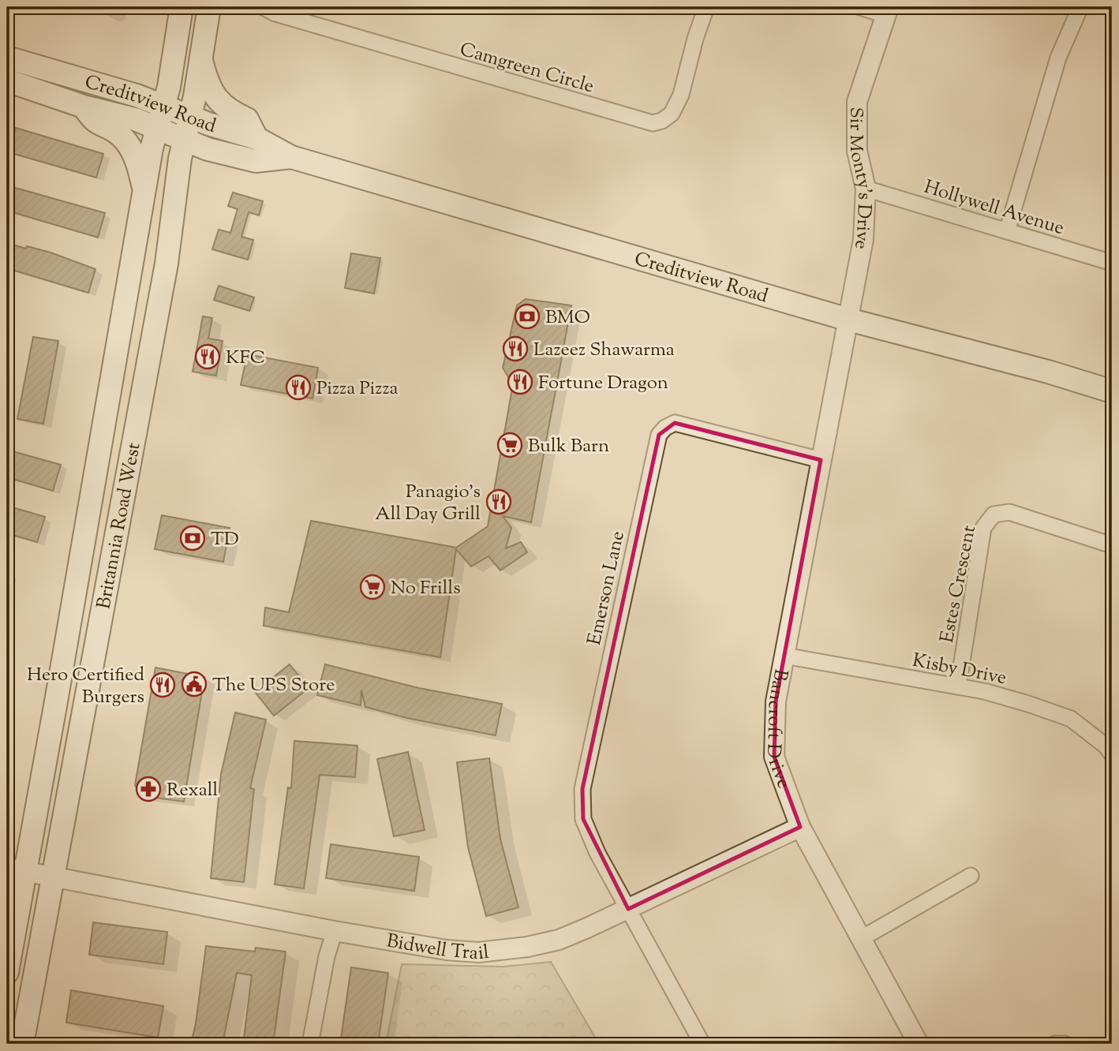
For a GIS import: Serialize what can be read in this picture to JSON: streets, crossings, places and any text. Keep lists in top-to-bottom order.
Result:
{
  "streets": {
    "main road": ["Creditview Road", "Britannia Road West"],
    "street": [
      "Camgreen Circle",
      "Sir Monty's Drive",
      "Hollywell Avenue",
      "Estes Crescent",
      "Emerson Lane",
      "Kisby Drive",
      "Bancroft Drive",
      "Bidwell Trail"
    ]
  },
  "crossings": [
    ["Creditview Road", "Sir Monty's Drive"],
    ["Creditview Road", "Britannia Road West"],
    ["Creditview Road", "Bancroft Drive"],
    ["Sir Monty's Drive", "Hollywell Avenue"],
    ["Sir Monty's Drive", "Bancroft Drive"],
    ["Britannia Road West", "Bidwell Trail"],
    ["Estes Crescent", "Kisby Drive"],
    ["Emerson Lane", "Bancroft Drive"],
    ["Emerson Lane", "Bidwell Trail"],
    ["Kisby Drive", "Bancroft Drive"],
    ["Bancroft Drive", "Bidwell Trail"]
  ],
  "places": {
    "bank": ["BMO", "TD"],
    "restaurant": [
      "Lazeez Shawarma",
      "KFC",
      "Fortune Dragon",
      "Pizza Pizza",
      "Panagio's All Day Grill",
      "Hero Certified Burgers"
    ],
    "supermarket": ["Bulk Barn", "No Frills"],
    "public building": ["The UPS Store"],
    "pharmacy": ["Rexall"]
  }
}
